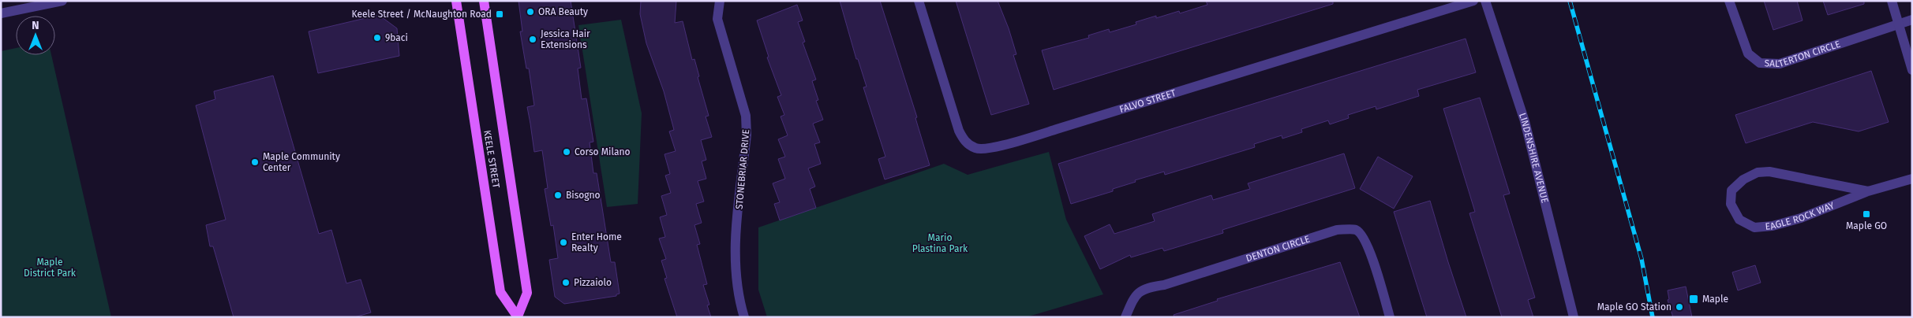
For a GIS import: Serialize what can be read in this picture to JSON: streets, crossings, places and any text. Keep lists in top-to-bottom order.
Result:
{
  "streets": {
    "main road": ["KEELE STREET"],
    "street": [
      "SALTERTON CIRCLE",
      "FALVO STREET",
      "LINDENSHIRE AVENUE",
      "STONEBRIAR DRIVE",
      "EAGLE ROCK WAY",
      "DENTON CIRCLE"
    ]
  },
  "parks": ["Mario Plastina Park", "Maple District Park"],
  "places": {
    "other": [
      "ORA Beauty",
      "9baci",
      "Jessica Hair Extensions",
      "Corso Milano",
      "Maple Community Center",
      "Bisogno",
      "Enter Home Realty",
      "Pizzaiolo",
      "Maple GO Station"
    ],
    "transit": ["Keele Street / McNaughton Road", "Maple GO", "Maple"]
  },
  "north": "top"
}
